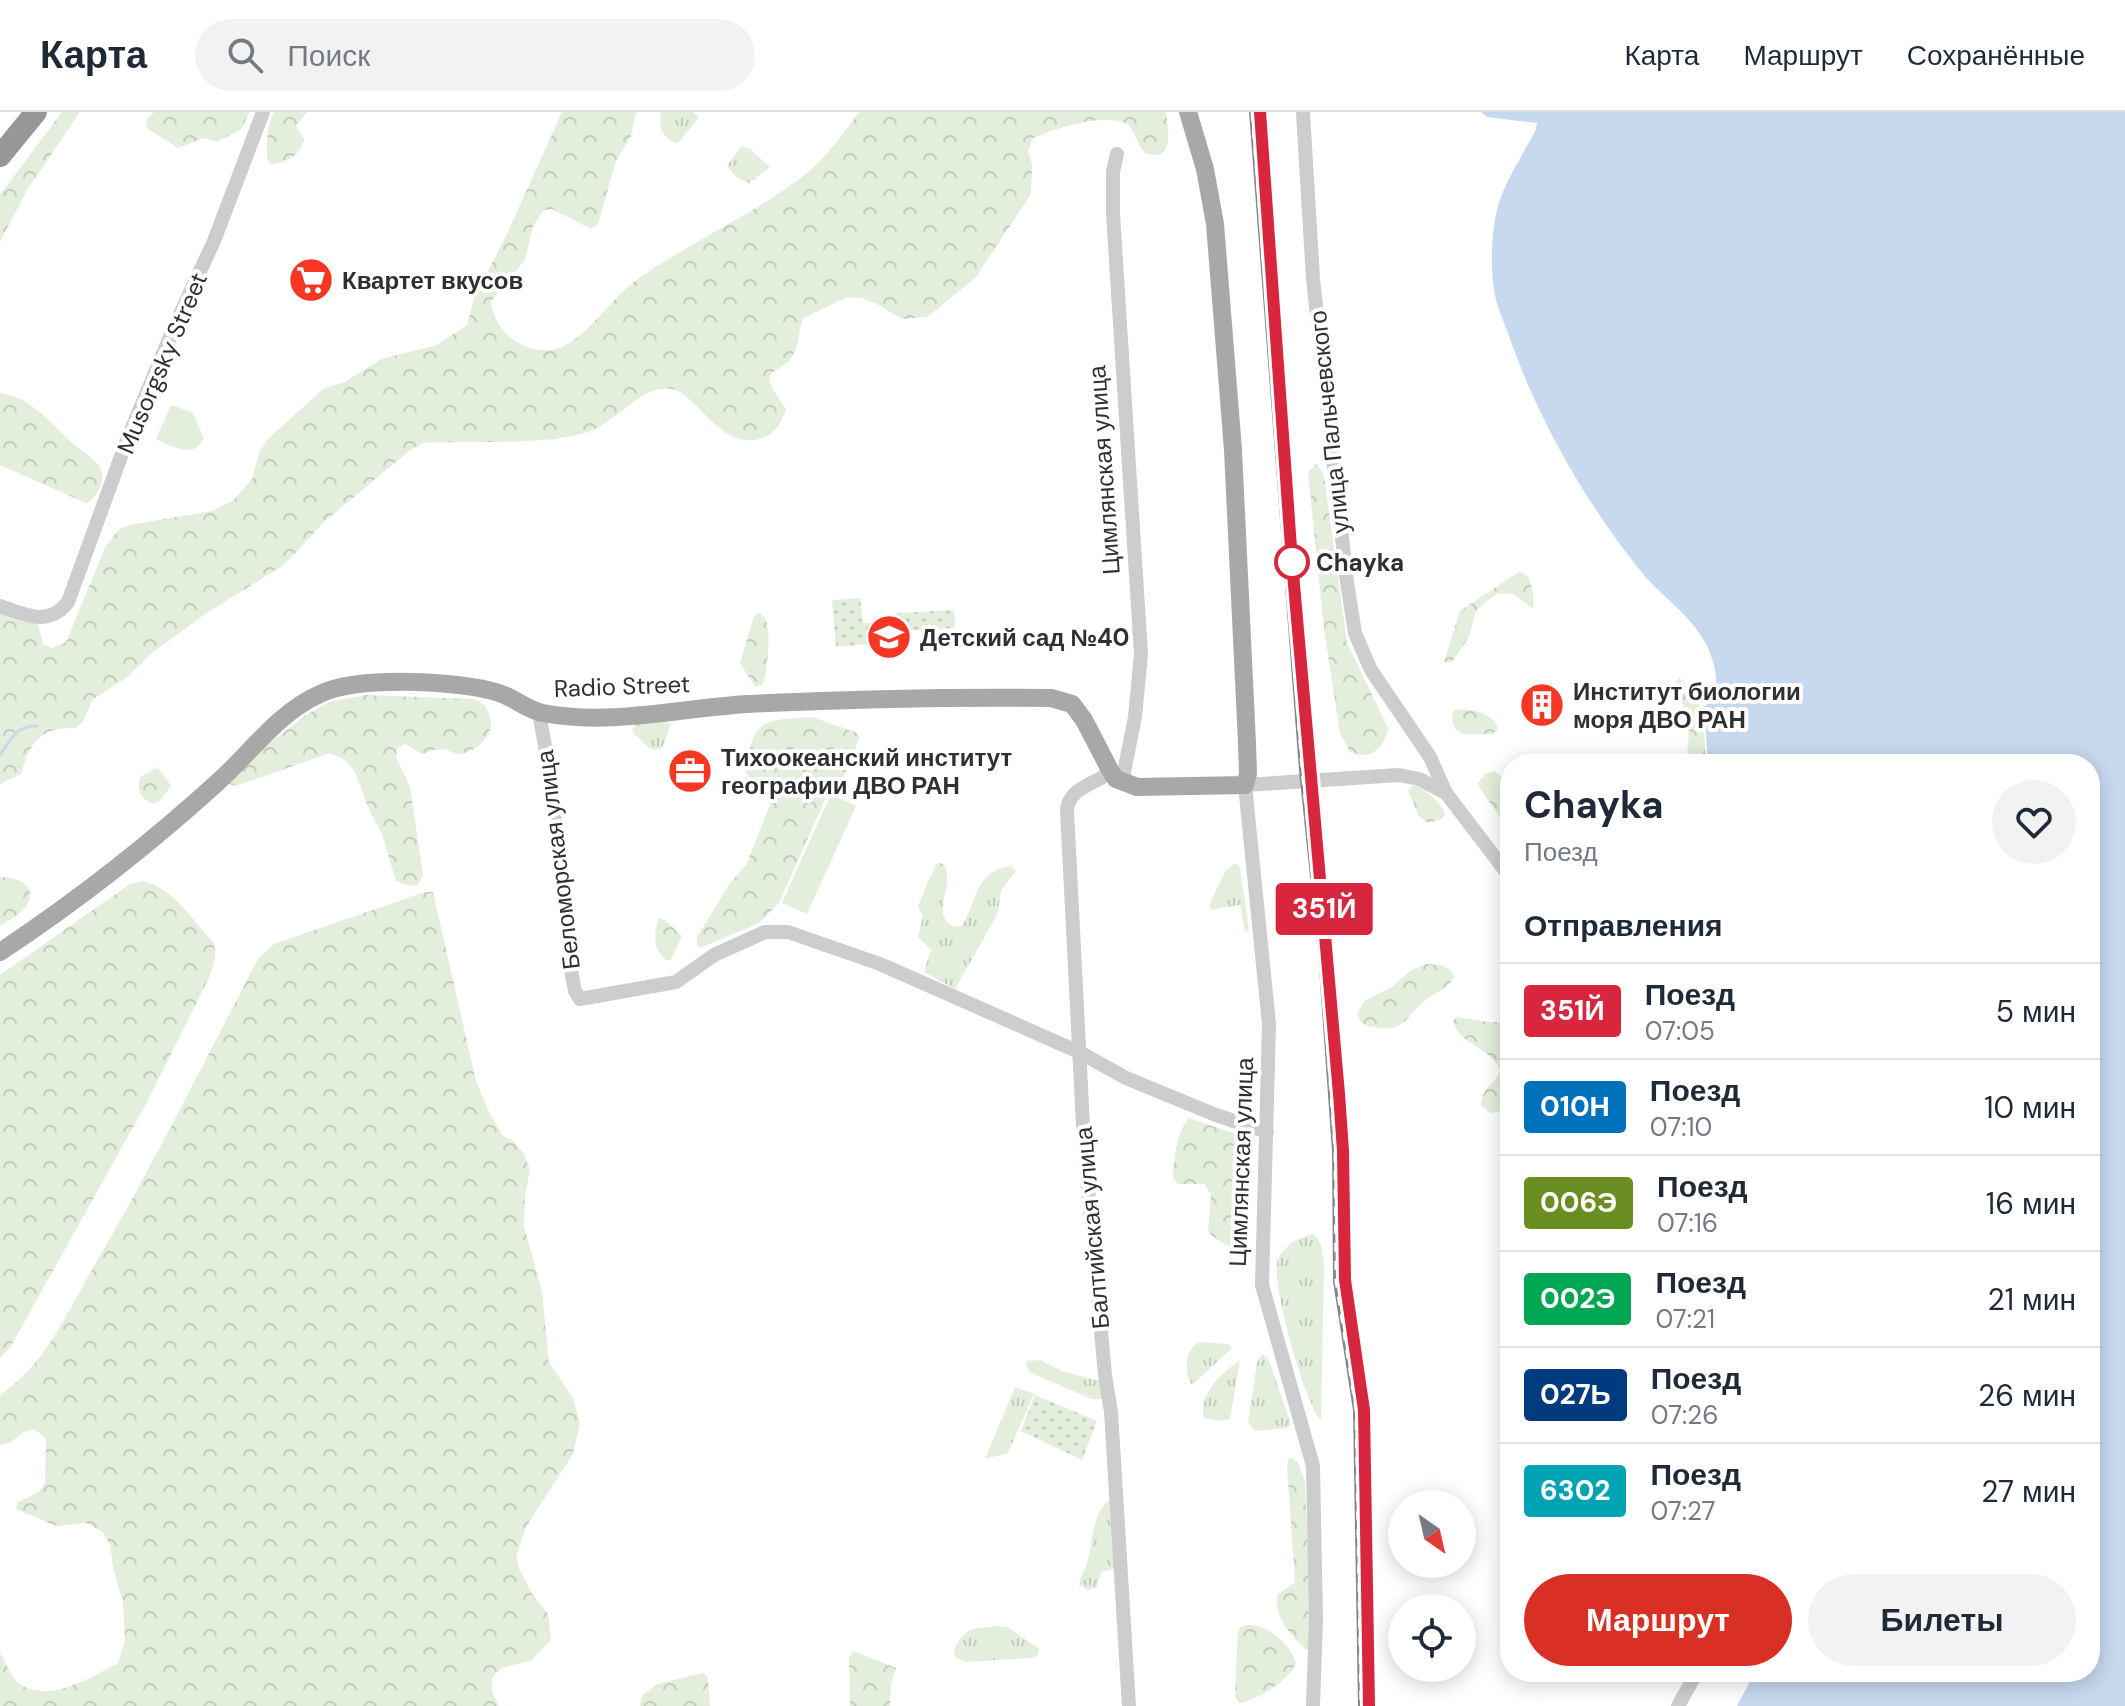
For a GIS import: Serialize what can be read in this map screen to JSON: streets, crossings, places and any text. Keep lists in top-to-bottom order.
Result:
{
  "streets": {
    "main road": ["Radio Street"],
    "street": [
      "Musorgsky Street",
      "улица Пальчевского",
      "Цимлянская улица",
      "Беломорская улица",
      "Балтийская улица"
    ]
  },
  "crossings": [
    ["Цимлянская улица", "Radio Street"],
    ["Цимлянская улица", "Балтийская улица"],
    ["Radio Street", "Беломорская улица"],
    ["Radio Street", "Балтийская улица"],
    ["Беломорская улица", "Балтийская улица"]
  ],
  "places": {
    "supermarket": ["Квартет вкусов"],
    "other": ["Chayka"],
    "school or university": ["Детский сад №40"],
    "building": ["Институт биологии моря ДВО РАН"],
    "office": ["Тихоокеанский институт географии ДВО РАН"]
  },
  "north": "bottom right",
  "page": {
    "header": "Карта",
    "search": "Поиск",
    "nav": ["Карта", "Маршрут", "Сохранённые"],
    "on_map": "351Й",
    "heading": [
      ["Chayka", "Поезд"],
      "Отправления"
    ],
    "list": [
      {
        "mark": "351Й",
        "name": "Поезд",
        "note": "07:05",
        "value": "5 мин"
      },
      {
        "mark": "010Н",
        "name": "Поезд",
        "note": "07:10",
        "value": "10 мин"
      },
      {
        "mark": "006Э",
        "name": "Поезд",
        "note": "07:16",
        "value": "16 мин"
      },
      {
        "mark": "002Э",
        "name": "Поезд",
        "note": "07:21",
        "value": "21 мин"
      },
      {
        "mark": "027Ь",
        "name": "Поезд",
        "note": "07:26",
        "value": "26 мин"
      },
      {
        "mark": "6302",
        "name": "Поезд",
        "note": "07:27",
        "value": "27 мин"
      }
    ],
    "buttons": ["Маршрут", "Билеты"]
  }
}
